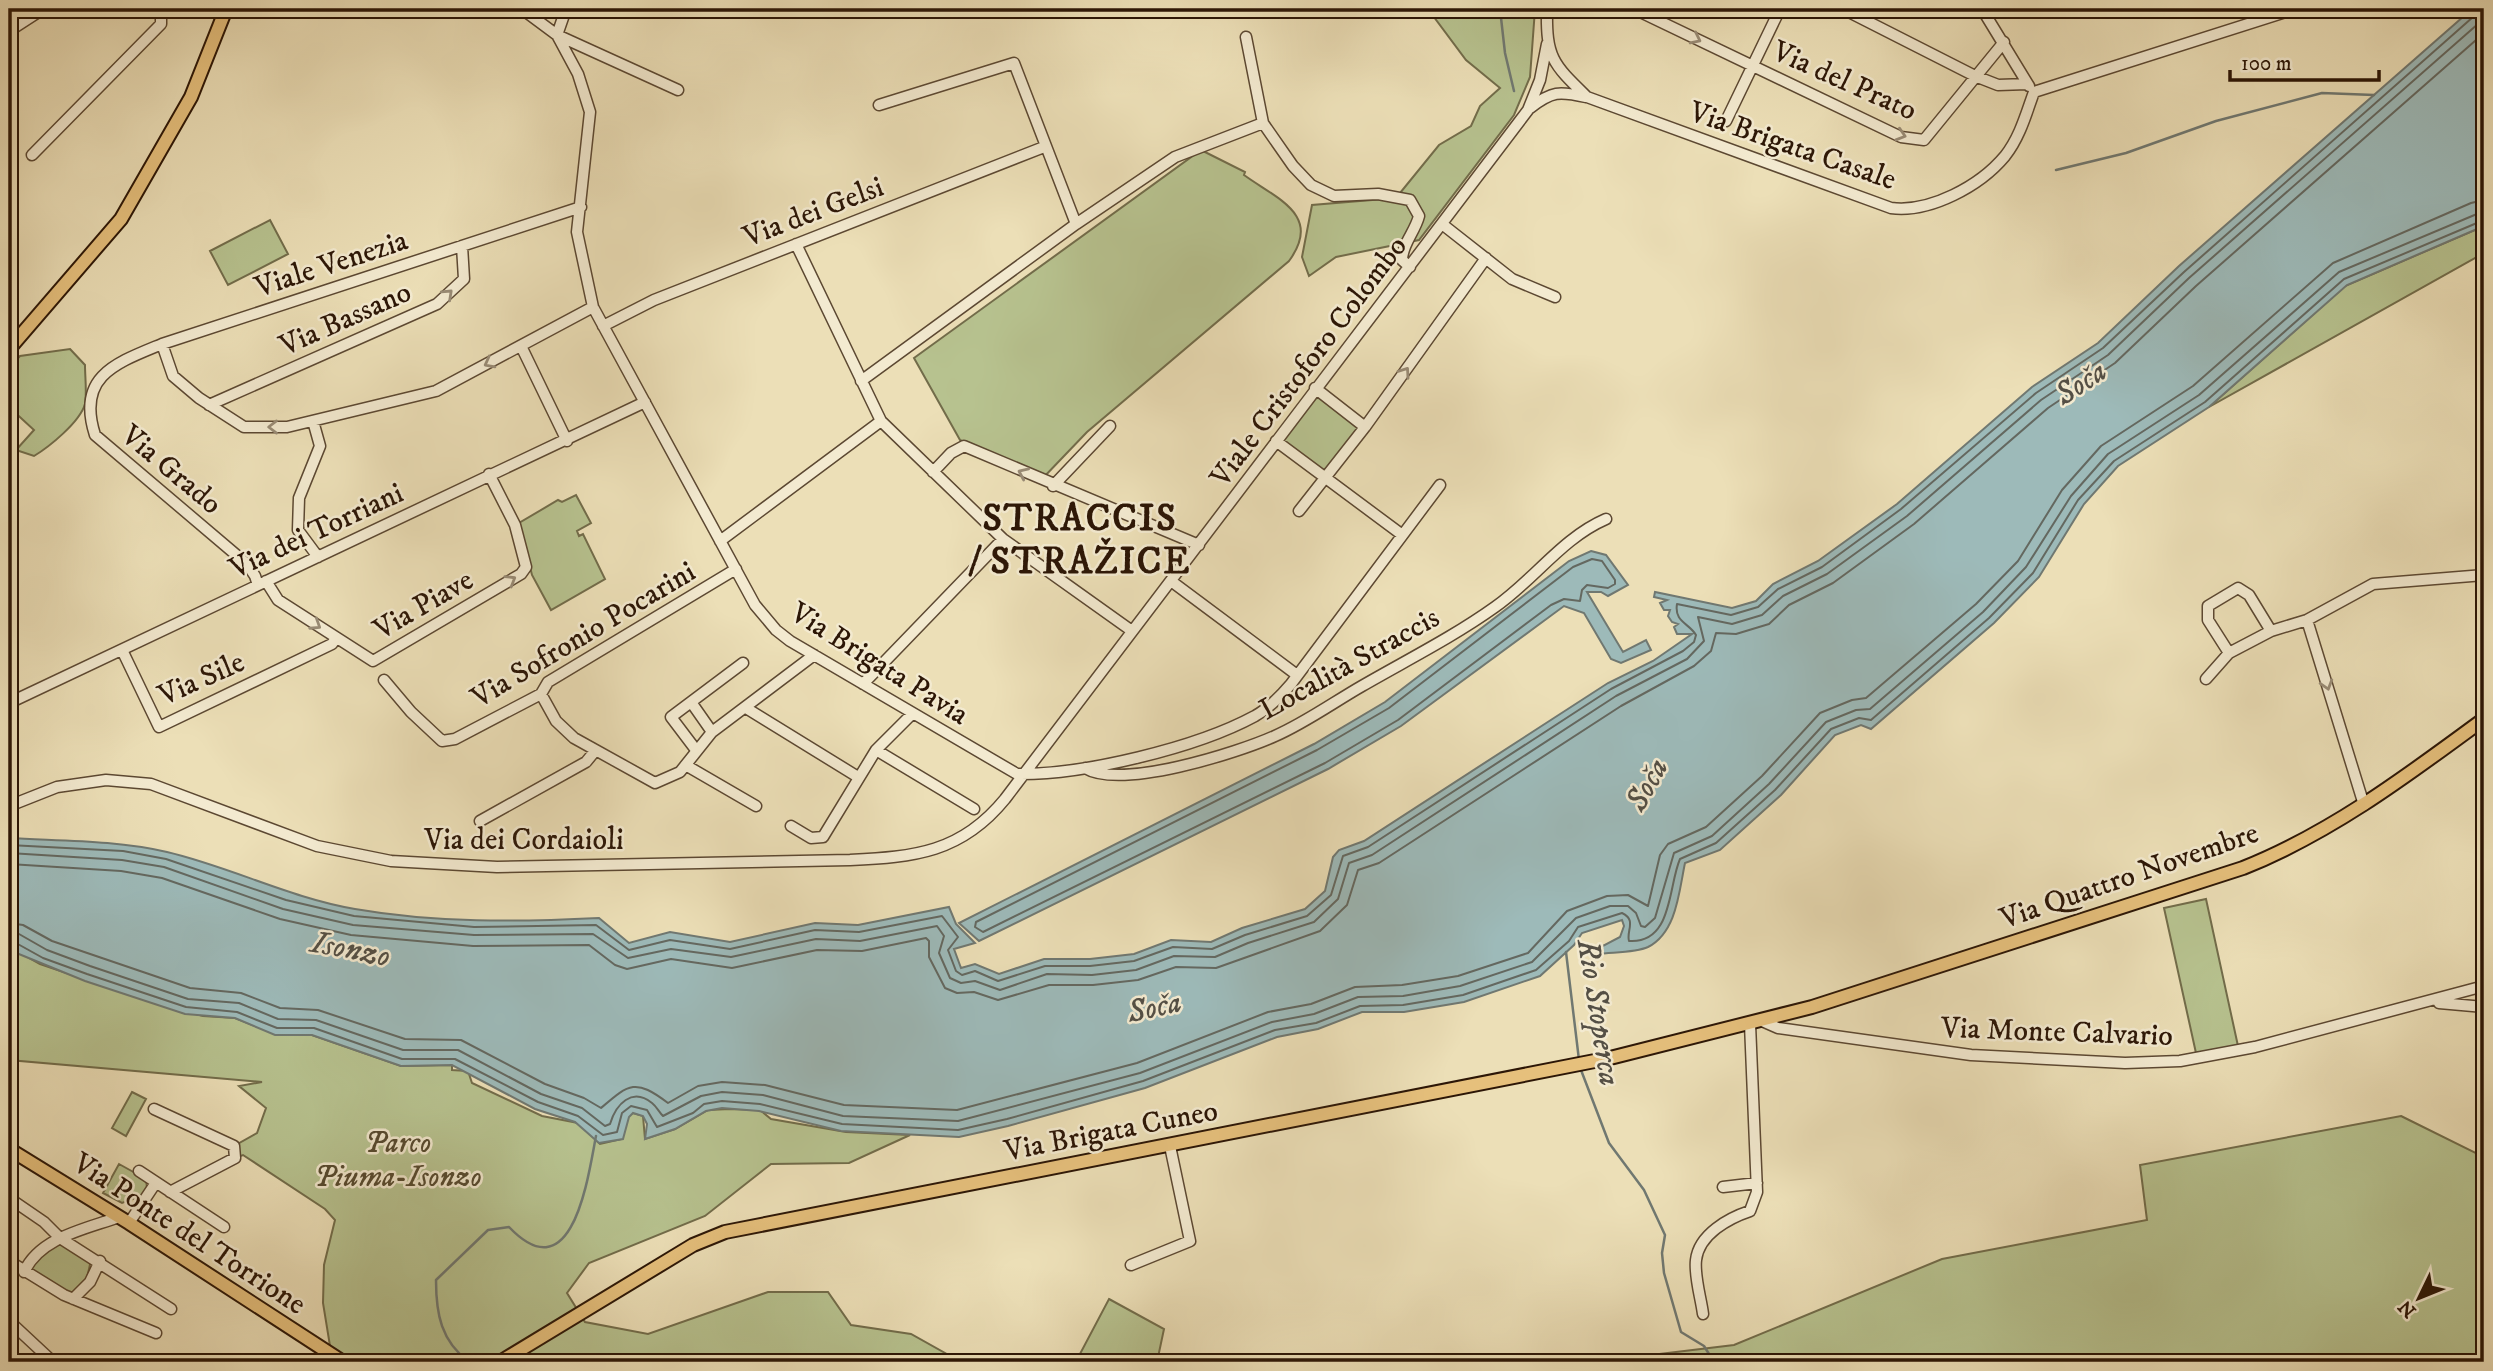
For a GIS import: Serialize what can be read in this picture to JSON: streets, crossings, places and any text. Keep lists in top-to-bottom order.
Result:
{
  "streets": {
    "main road": ["Via Quattro Novembre", "Via Brigata Cuneo", "Via Ponte del Torrione"],
    "street": [
      "Via del Prato",
      "Via Brigata Casale",
      "Via dei Gelsi",
      "Viale Venezia",
      "Via Bassano",
      "Viale Cristoforo Colombo",
      "Via Grado",
      "Via dei Torriani",
      "Via Piave",
      "Via Sofronio Pocarini",
      "Via Brigata Pavia",
      "Località Straccis",
      "Via Sile",
      "Via dei Cordaioli",
      "Via Monte Calvario"
    ]
  },
  "crossings": [
    ["Via Brigata Casale", "Viale Cristoforo Colombo"],
    ["Via dei Gelsi", "Via Brigata Pavia"],
    ["Viale Venezia", "Via Bassano"],
    ["Viale Venezia", "Via Grado"],
    ["Viale Venezia", "Via Brigata Pavia"],
    ["Viale Cristoforo Colombo", "Via Brigata Pavia"],
    ["Viale Cristoforo Colombo", "Via dei Cordaioli"],
    ["Via Grado", "Via dei Torriani"],
    ["Via Grado", "Via Piave"],
    ["Via dei Torriani", "Via Piave"],
    ["Via dei Torriani", "Via Brigata Pavia"],
    ["Via dei Torriani", "Via Sile"],
    ["Via Piave", "Via Sofronio Pocarini"],
    ["Via Piave", "Via Sile"],
    ["Via Sofronio Pocarini", "Via Brigata Pavia"],
    ["Via Brigata Pavia", "Località Straccis"],
    ["Via Brigata Pavia", "Via dei Cordaioli"],
    ["Via Quattro Novembre", "Via Monte Calvario"],
    ["Via Quattro Novembre", "Via Brigata Cuneo"],
    ["Via Monte Calvario", "Via Brigata Cuneo"]
  ],
  "one_way": ["Via del Prato"],
  "districts": ["STRACCIS / STRAŽICE"],
  "water": ["Soča", "Isonzo", "Rio Stoperca"],
  "parks": ["Parco Piuma-Isonzo"],
  "scale_bar": "100 m",
  "north": "bottom left"
}
